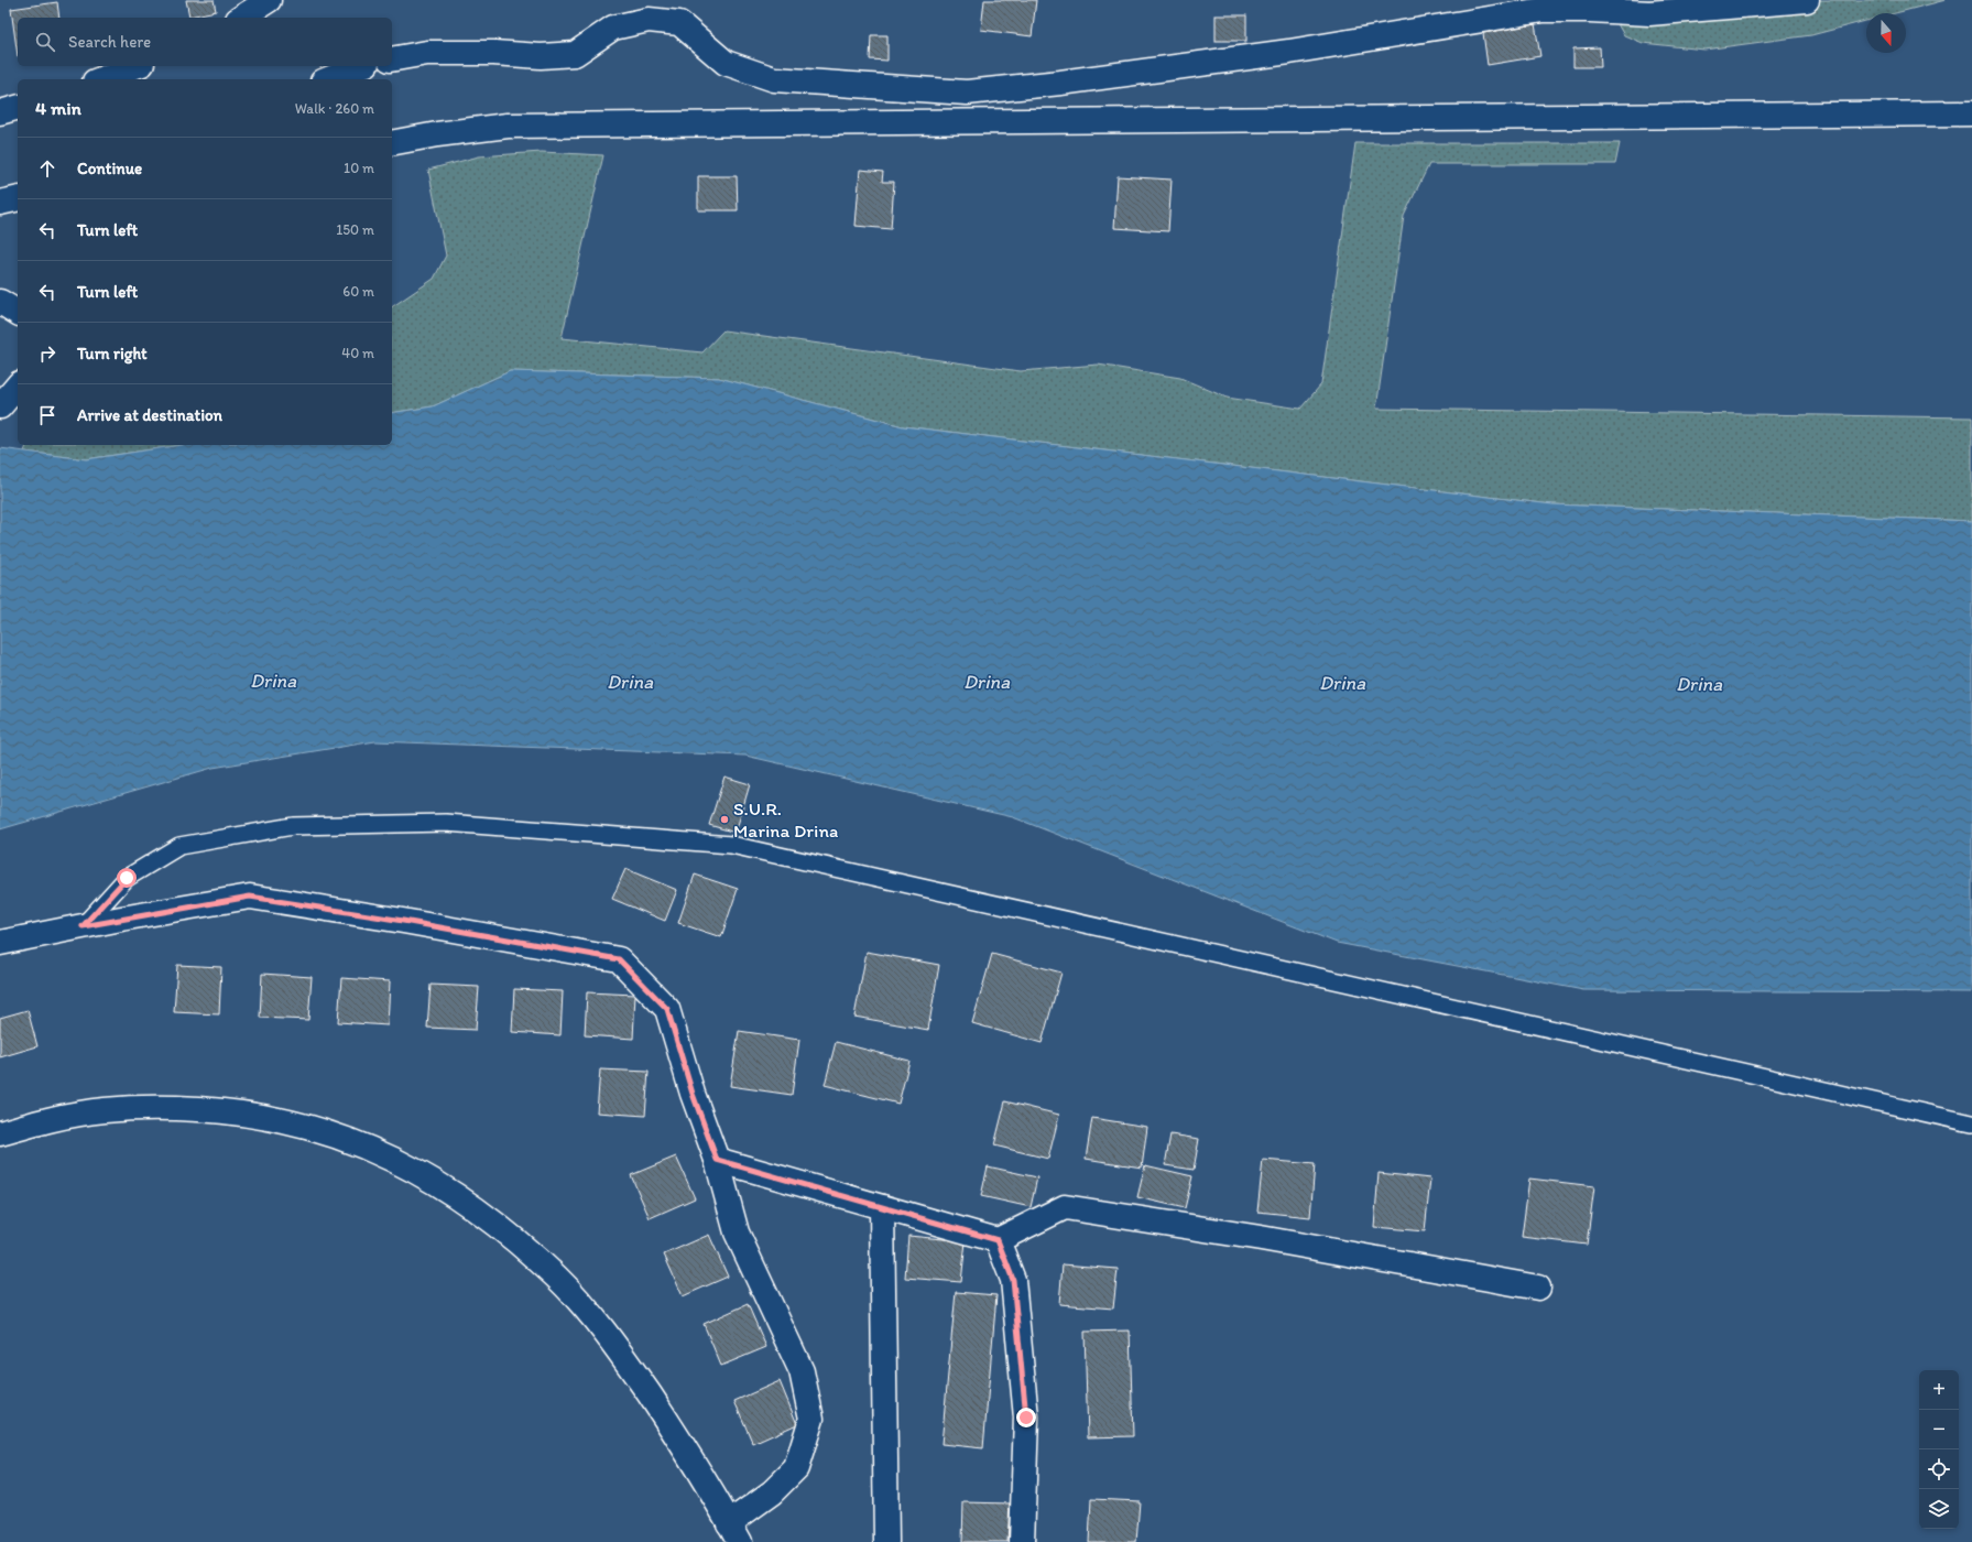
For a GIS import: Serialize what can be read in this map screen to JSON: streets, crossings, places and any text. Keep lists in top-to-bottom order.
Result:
{
  "water": ["Drina"],
  "places": ["S.U.R. Marina Drina"],
  "north": "bottom",
  "page": {
    "search": "Search here",
    "heading": ["4 min", "Walk · 260 m"],
    "list": [
      ["Continue", "10 m"],
      ["Turn left", "150 m"],
      ["Turn left", "60 m"],
      ["Turn right", "40 m"],
      "Arrive at destination"
    ],
    "map_buttons": ["+", "−"]
  }
}
